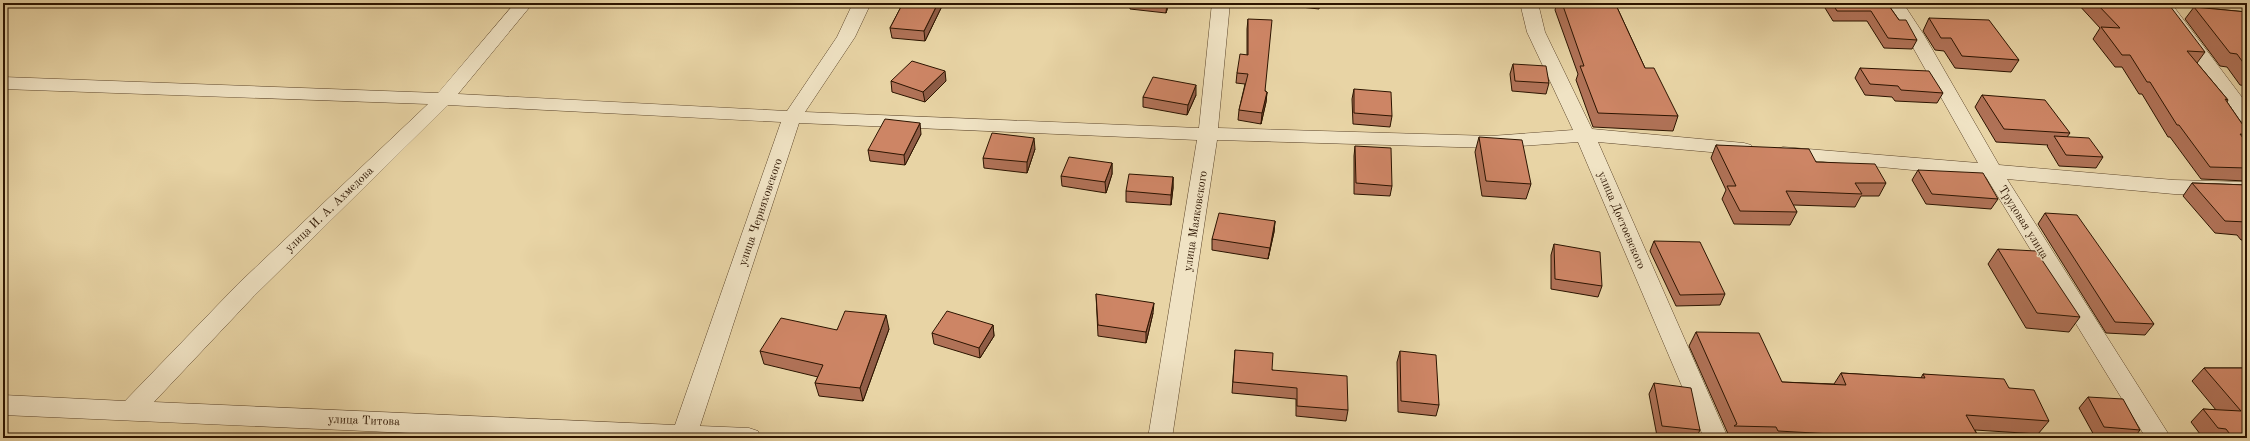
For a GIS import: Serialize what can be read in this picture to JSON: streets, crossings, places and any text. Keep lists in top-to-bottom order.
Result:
{
  "streets": {
    "street": [
      "улица И. А. Ахмедова",
      "улица Черняховского",
      "улица Достоевского",
      "улица Маяковского",
      "Трудовая улица",
      "улица Титова"
    ]
  },
  "crossings": [
    ["улица И. А. Ахмедова", "улица Титова"],
    ["улица Черняховского", "улица Титова"]
  ]
}
